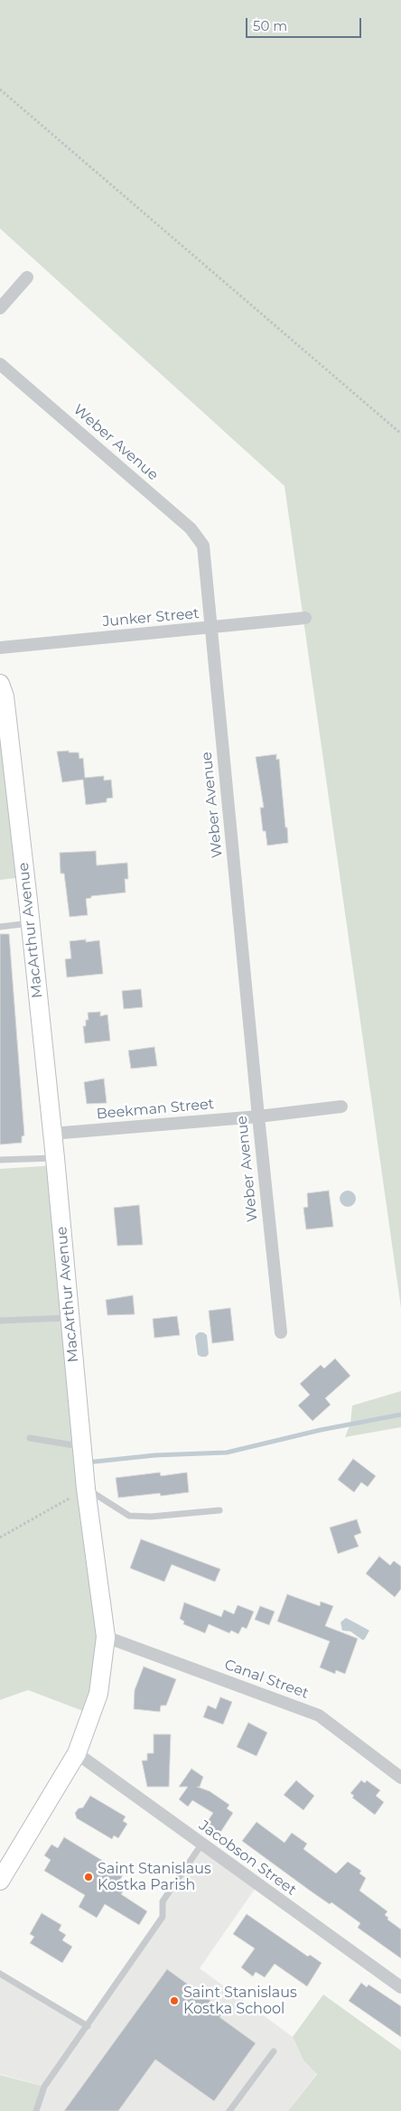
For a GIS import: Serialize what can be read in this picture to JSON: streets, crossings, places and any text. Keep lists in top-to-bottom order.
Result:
{
  "streets": {
    "street": [
      "Weber Avenue",
      "Junker Street",
      "MacArthur Avenue",
      "Beekman Street",
      "Canal Street",
      "Jacobson Street"
    ]
  },
  "crossings": [
    ["Weber Avenue", "Junker Street"],
    ["Weber Avenue", "Beekman Street"],
    ["MacArthur Avenue", "Beekman Street"],
    ["MacArthur Avenue", "Canal Street"],
    ["MacArthur Avenue", "Jacobson Street"]
  ],
  "places": ["Saint Stanislaus Kostka Parish", "Saint Stanislaus Kostka School"],
  "scale_bar": "50 m"
}
